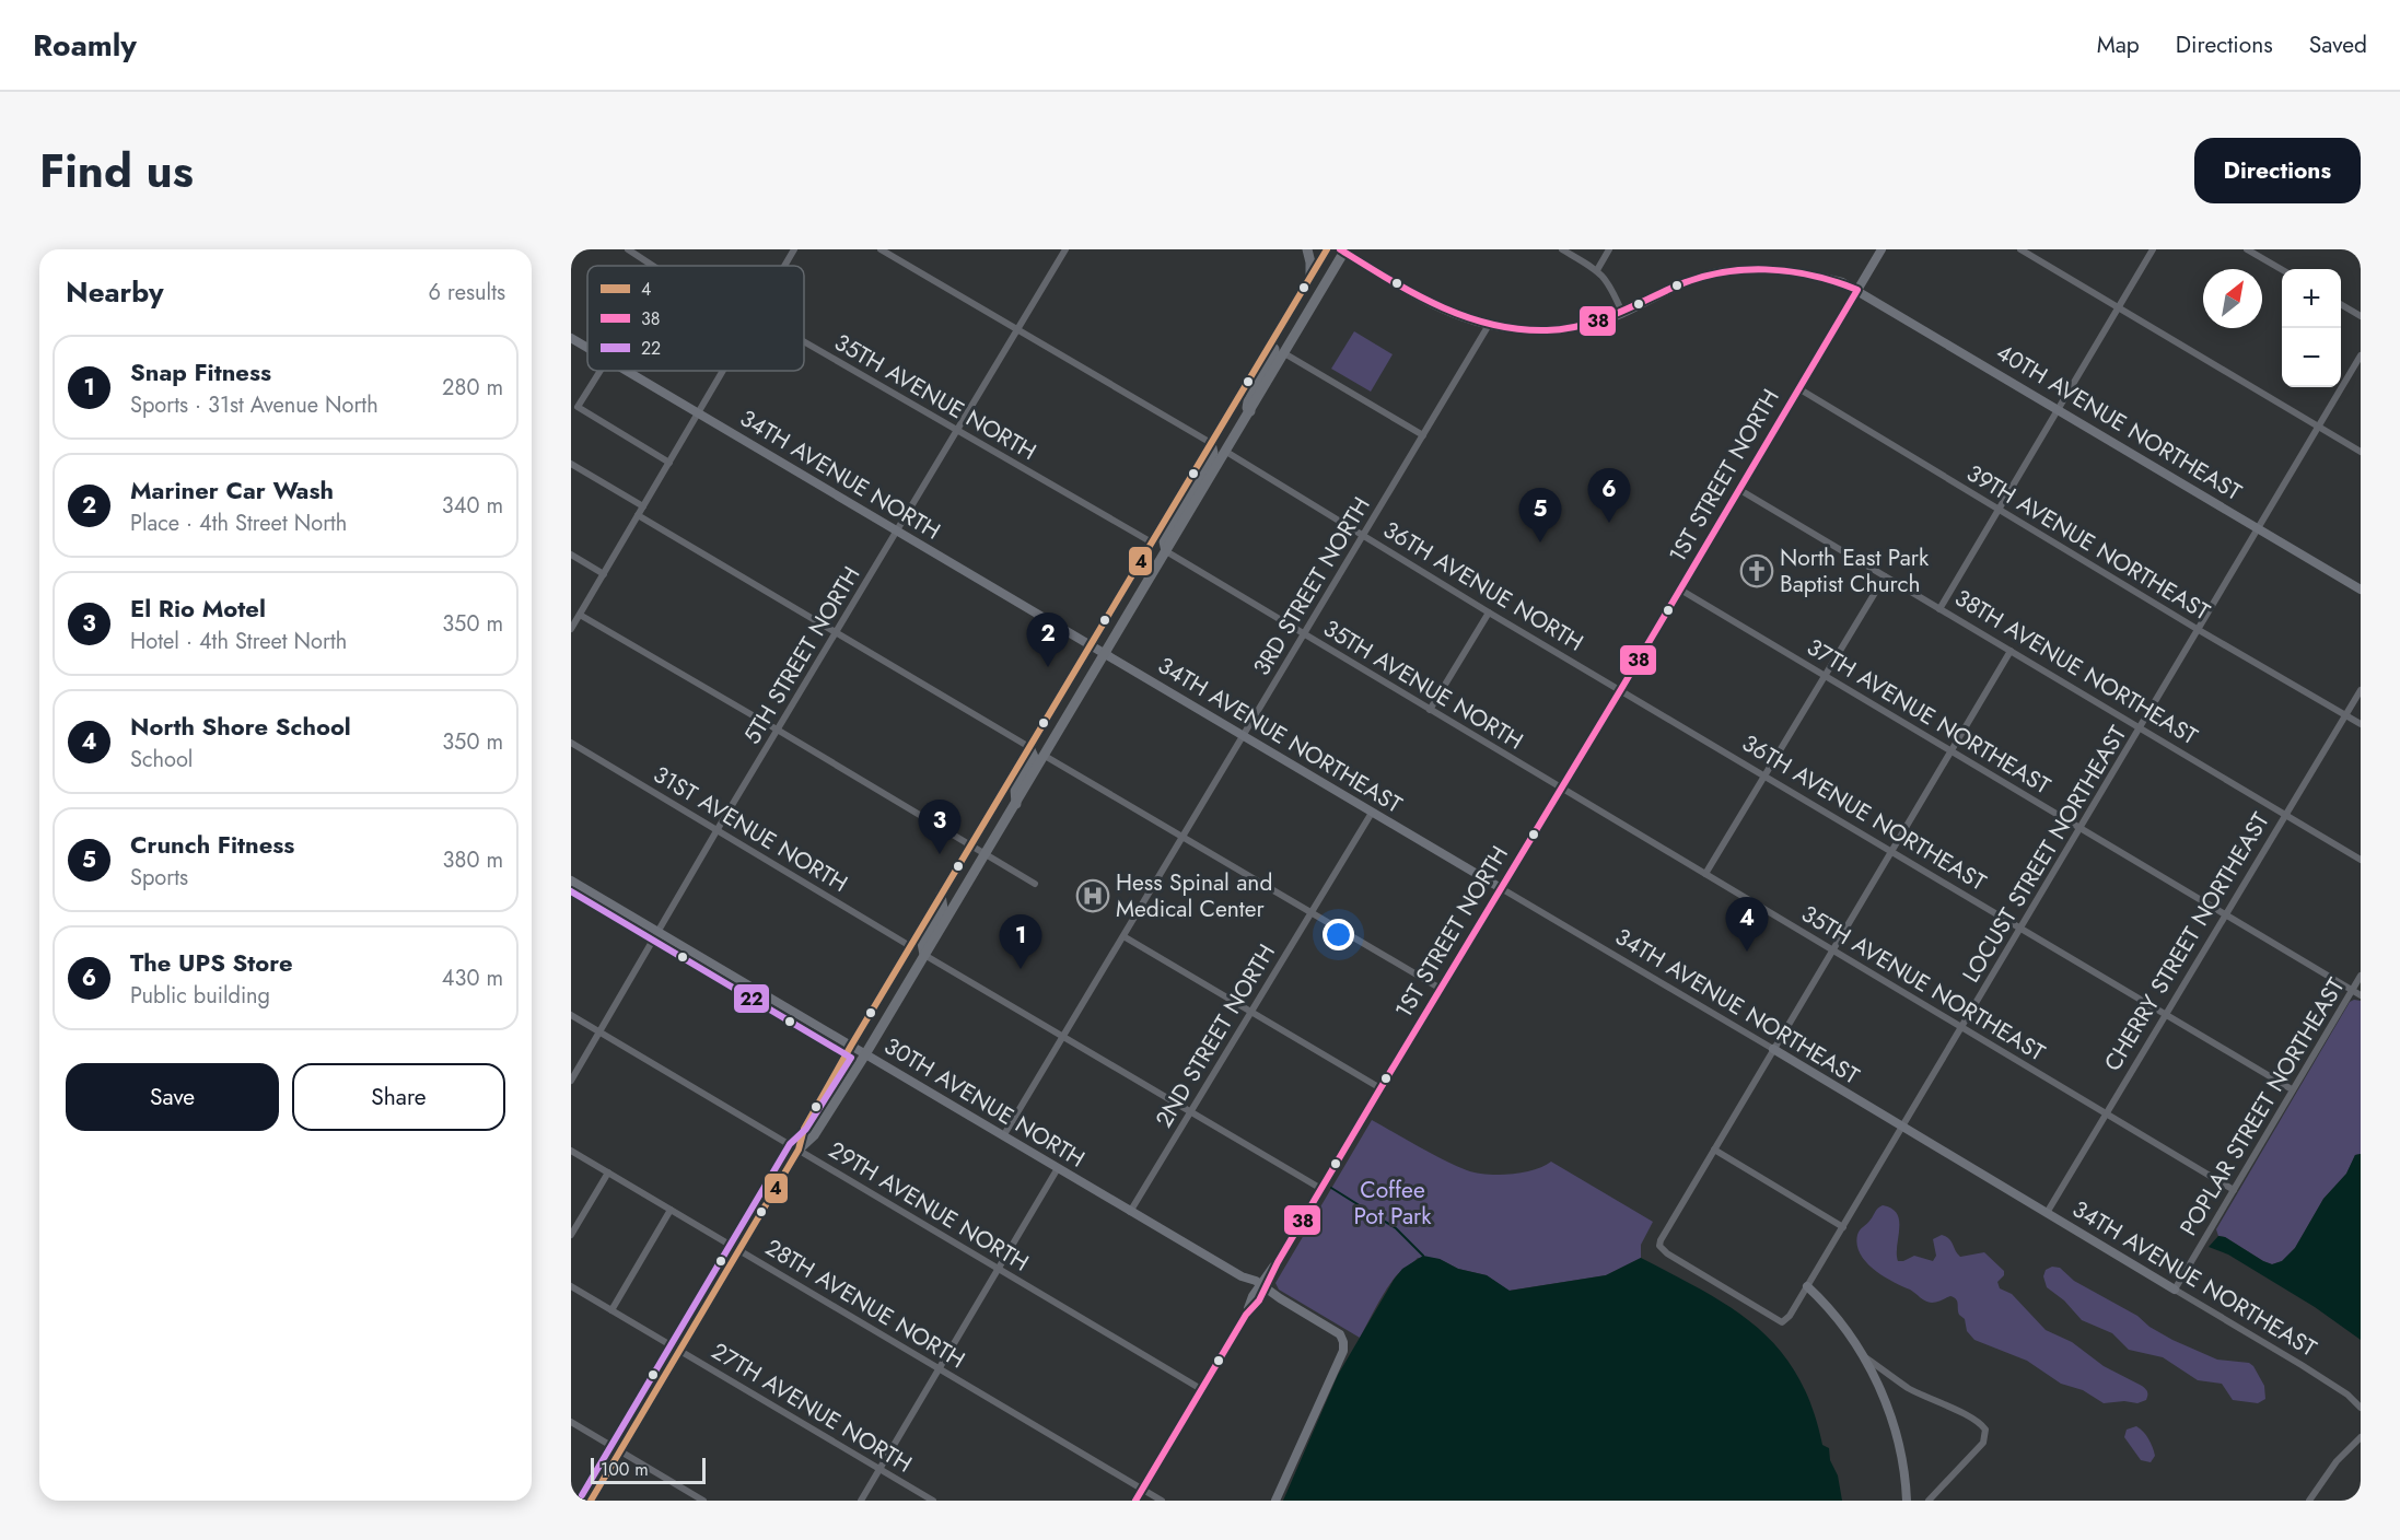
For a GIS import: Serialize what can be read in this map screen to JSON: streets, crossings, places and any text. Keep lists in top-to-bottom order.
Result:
{
  "streets": {
    "street": [
      "35TH AVENUE NORTH",
      "40TH AVENUE NORTHEAST",
      "34TH AVENUE NORTH",
      "1ST STREET NORTH",
      "39TH AVENUE NORTHEAST",
      "3RD STREET NORTH",
      "36TH AVENUE NORTH",
      "5TH STREET NORTH",
      "38TH AVENUE NORTHEAST",
      "37TH AVENUE NORTHEAST",
      "34TH AVENUE NORTHEAST",
      "36TH AVENUE NORTHEAST",
      "31ST AVENUE NORTH",
      "LOCUST STREET NORTHEAST",
      "CHERRY STREET NORTHEAST",
      "35TH AVENUE NORTHEAST",
      "2ND STREET NORTH",
      "30TH AVENUE NORTH",
      "POPLAR STREET NORTHEAST",
      "29TH AVENUE NORTH",
      "28TH AVENUE NORTH",
      "27TH AVENUE NORTH"
    ]
  },
  "crossings": [
    ["35TH AVENUE NORTH", "1ST STREET NORTH"],
    ["35TH AVENUE NORTH", "3RD STREET NORTH"],
    ["35TH AVENUE NORTH", "5TH STREET NORTH"],
    ["35TH AVENUE NORTH", "35TH AVENUE NORTHEAST"],
    ["40TH AVENUE NORTHEAST", "1ST STREET NORTH"],
    ["40TH AVENUE NORTHEAST", "LOCUST STREET NORTHEAST"],
    ["34TH AVENUE NORTH", "5TH STREET NORTH"],
    ["34TH AVENUE NORTH", "34TH AVENUE NORTHEAST"],
    ["1ST STREET NORTH", "39TH AVENUE NORTHEAST"],
    ["1ST STREET NORTH", "36TH AVENUE NORTH"],
    ["1ST STREET NORTH", "38TH AVENUE NORTHEAST"],
    ["1ST STREET NORTH", "37TH AVENUE NORTHEAST"],
    ["1ST STREET NORTH", "34TH AVENUE NORTHEAST"],
    ["1ST STREET NORTH", "36TH AVENUE NORTHEAST"],
    ["1ST STREET NORTH", "35TH AVENUE NORTHEAST"],
    ["1ST STREET NORTH", "30TH AVENUE NORTH"],
    ["1ST STREET NORTH", "29TH AVENUE NORTH"],
    ["1ST STREET NORTH", "28TH AVENUE NORTH"],
    ["39TH AVENUE NORTHEAST", "LOCUST STREET NORTHEAST"],
    ["39TH AVENUE NORTHEAST", "CHERRY STREET NORTHEAST"],
    ["3RD STREET NORTH", "36TH AVENUE NORTH"],
    ["3RD STREET NORTH", "34TH AVENUE NORTHEAST"],
    ["3RD STREET NORTH", "30TH AVENUE NORTH"],
    ["36TH AVENUE NORTH", "36TH AVENUE NORTHEAST"],
    ["5TH STREET NORTH", "31ST AVENUE NORTH"],
    ["5TH STREET NORTH", "30TH AVENUE NORTH"],
    ["5TH STREET NORTH", "29TH AVENUE NORTH"],
    ["38TH AVENUE NORTHEAST", "LOCUST STREET NORTHEAST"],
    ["38TH AVENUE NORTHEAST", "CHERRY STREET NORTHEAST"],
    ["37TH AVENUE NORTHEAST", "LOCUST STREET NORTHEAST"],
    ["37TH AVENUE NORTHEAST", "CHERRY STREET NORTHEAST"],
    ["37TH AVENUE NORTHEAST", "POPLAR STREET NORTHEAST"],
    ["34TH AVENUE NORTHEAST", "LOCUST STREET NORTHEAST"],
    ["34TH AVENUE NORTHEAST", "CHERRY STREET NORTHEAST"],
    ["34TH AVENUE NORTHEAST", "2ND STREET NORTH"],
    ["34TH AVENUE NORTHEAST", "POPLAR STREET NORTHEAST"],
    ["36TH AVENUE NORTHEAST", "LOCUST STREET NORTHEAST"],
    ["36TH AVENUE NORTHEAST", "CHERRY STREET NORTHEAST"],
    ["36TH AVENUE NORTHEAST", "POPLAR STREET NORTHEAST"],
    ["LOCUST STREET NORTHEAST", "35TH AVENUE NORTHEAST"],
    ["CHERRY STREET NORTHEAST", "35TH AVENUE NORTHEAST"],
    ["35TH AVENUE NORTHEAST", "POPLAR STREET NORTHEAST"],
    ["2ND STREET NORTH", "30TH AVENUE NORTH"]
  ],
  "parks": ["Coffee Pot Park"],
  "places": {
    "church": ["North East Park Baptist Church"],
    "hospital": ["Hess Spinal and Medical Center"]
  },
  "lines": ["transit line 4", "transit line 38", "transit line 22"],
  "legend": ["4", "38", "22"],
  "scale_bar": "100 m",
  "north": "top right",
  "page": {
    "header": "Roamly",
    "nav": ["Map", "Directions", "Saved"],
    "title": "Find us",
    "buttons": [
      "Directions",
      ["Save", "Share"]
    ],
    "heading": ["Nearby", "6 results"],
    "map_buttons": ["+", "−"],
    "list": [
      {
        "mark": "1",
        "name": "Snap Fitness",
        "note": "Sports · 31st Avenue North",
        "value": "280 m"
      },
      {
        "mark": "2",
        "name": "Mariner Car Wash",
        "note": "Place · 4th Street North",
        "value": "340 m"
      },
      {
        "mark": "3",
        "name": "El Rio Motel",
        "note": "Hotel · 4th Street North",
        "value": "350 m"
      },
      {
        "mark": "4",
        "name": "North Shore School",
        "note": "School",
        "value": "350 m"
      },
      {
        "mark": "5",
        "name": "Crunch Fitness",
        "note": "Sports",
        "value": "380 m"
      },
      {
        "mark": "6",
        "name": "The UPS Store",
        "note": "Public building",
        "value": "430 m"
      }
    ],
    "pins": [
      "6",
      "5",
      "2",
      "3",
      "4",
      "1"
    ],
    "scale": "100 m"
  }
}
